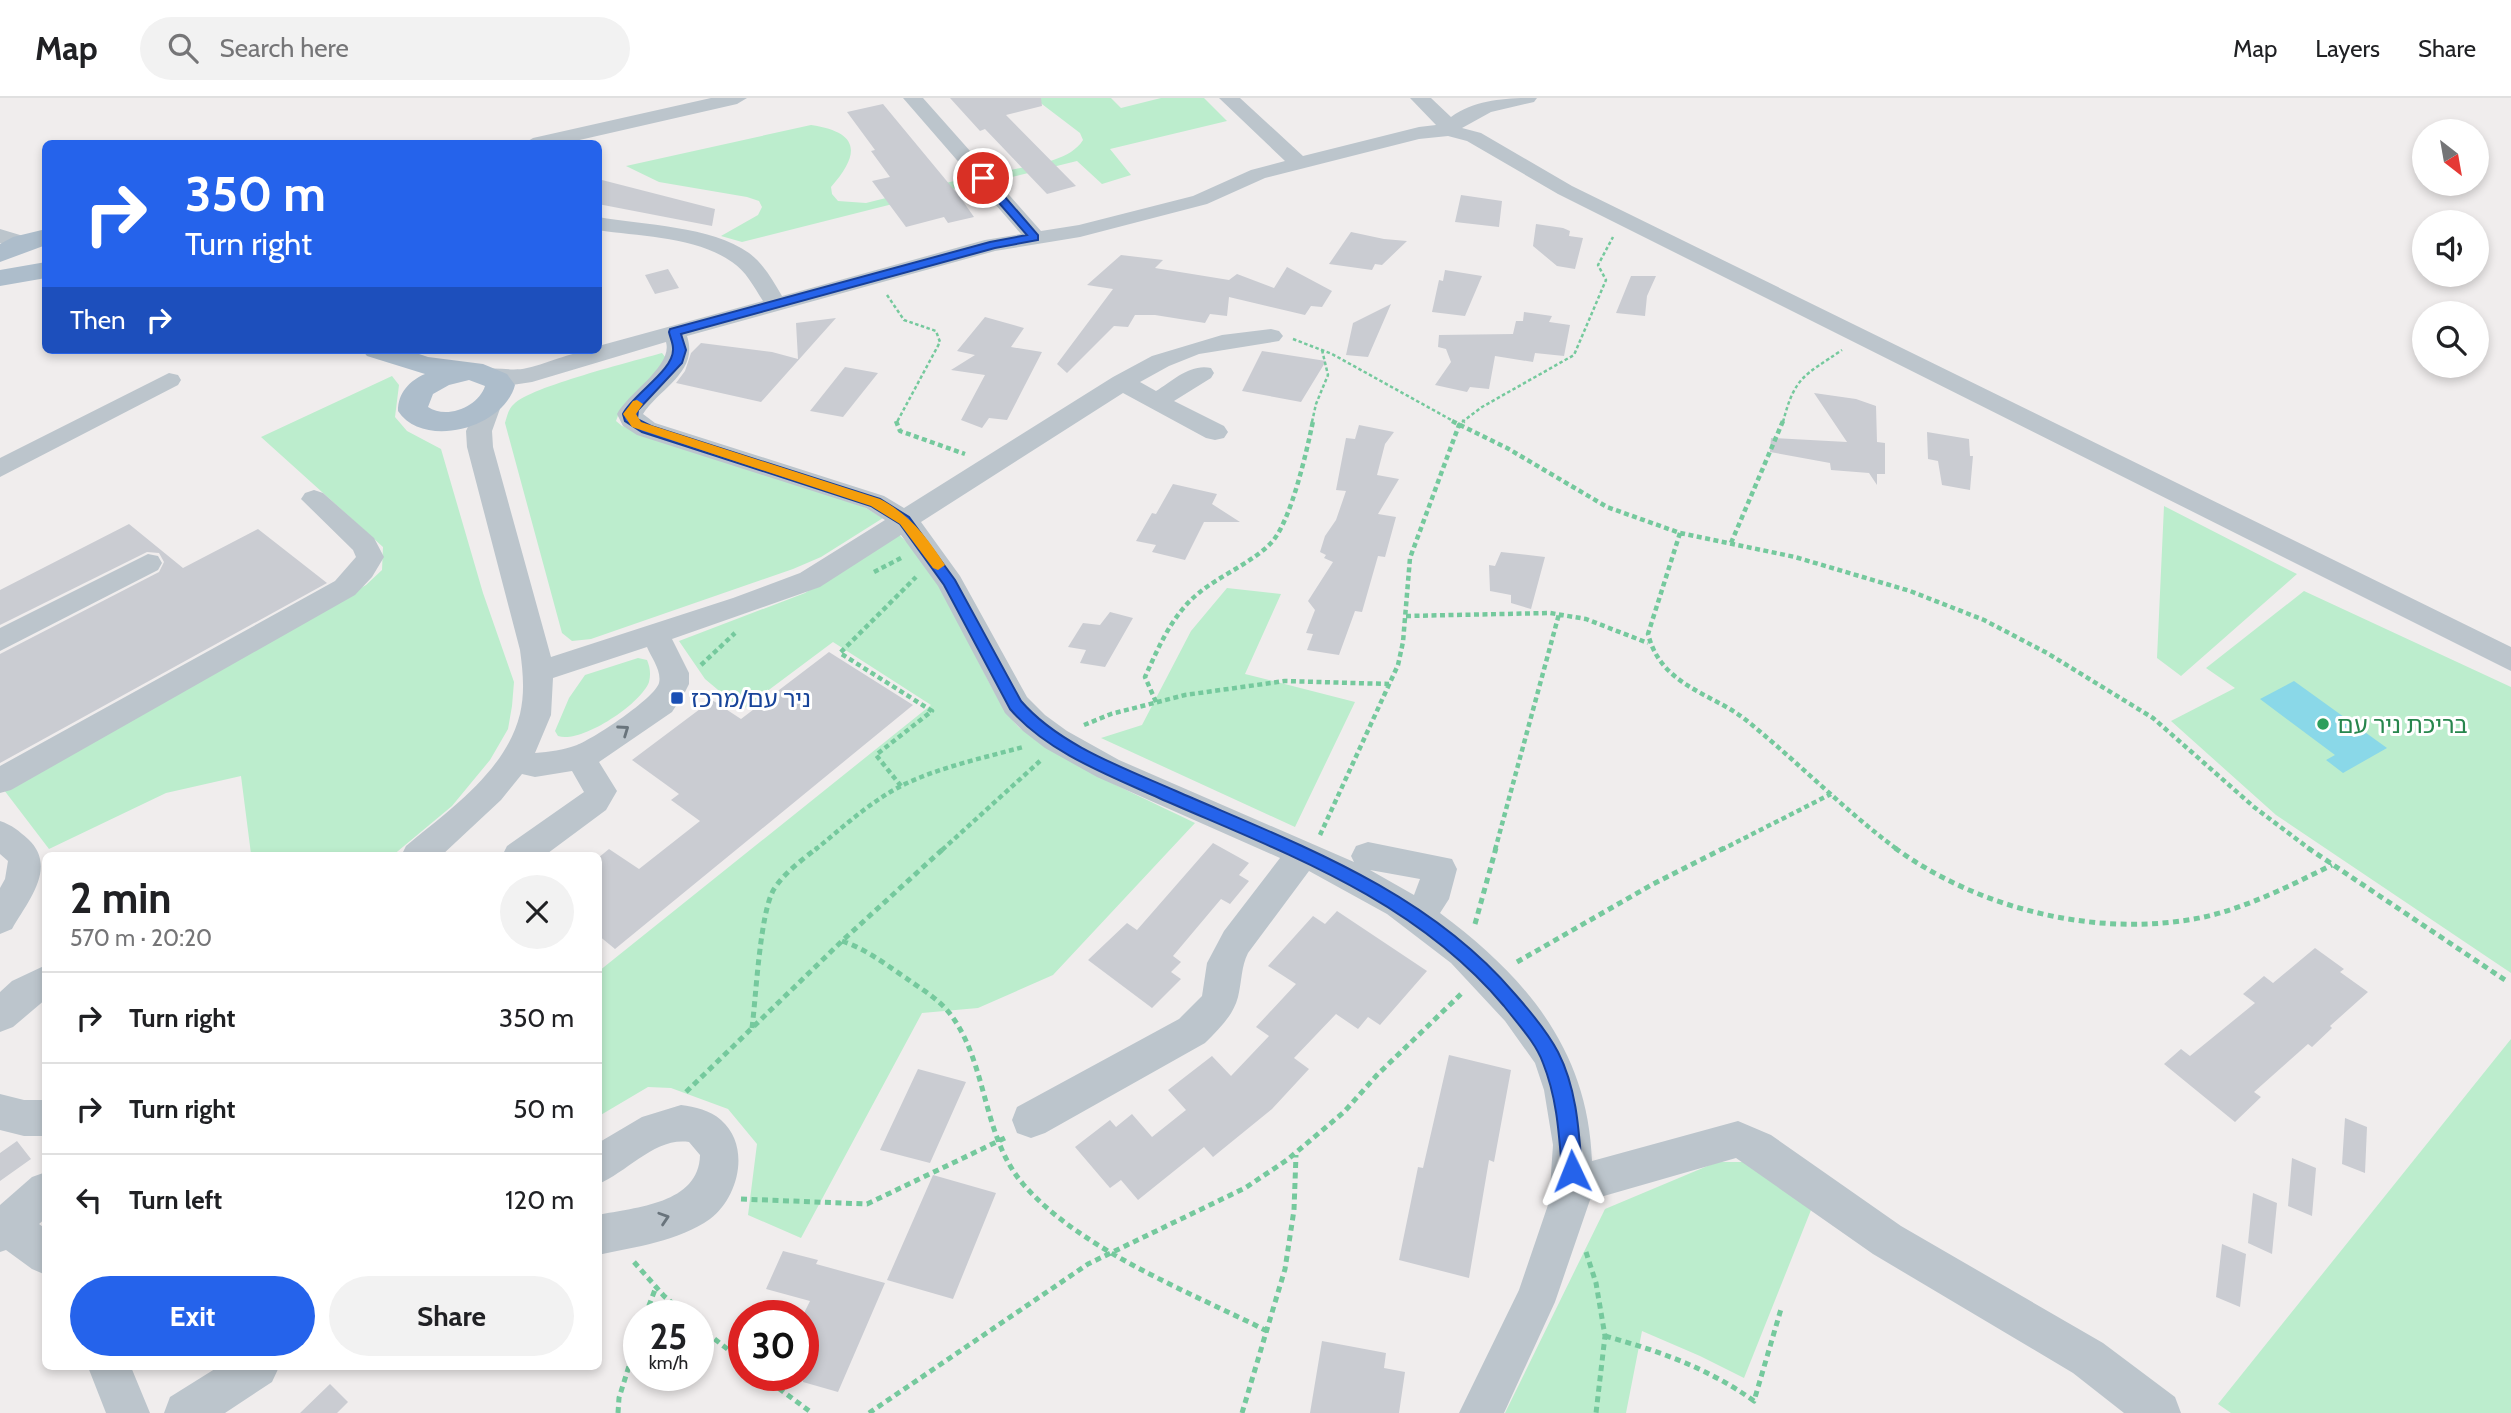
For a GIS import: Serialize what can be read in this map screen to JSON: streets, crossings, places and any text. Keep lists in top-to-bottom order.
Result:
{
  "places": {
    "transit": ["ניר עם/מרכז"],
    "other": ["בריכת ניר עם"]
  },
  "north": "bottom right",
  "page": {
    "header": "Map",
    "search": "Search here",
    "nav": ["Map", "Layers", "Share"],
    "turn": ["350 m", "Turn right"],
    "then": "Then",
    "heading": ["2 min", "570 m · 20:20"],
    "list": [
      {
        "name": "Turn right",
        "value": "350 m"
      },
      {
        "name": "Turn right",
        "value": "50 m"
      },
      {
        "name": "Turn left",
        "value": "120 m"
      }
    ],
    "buttons": ["Exit", "Share"],
    "speed": "25 km/h",
    "limit": "30"
  }
}
